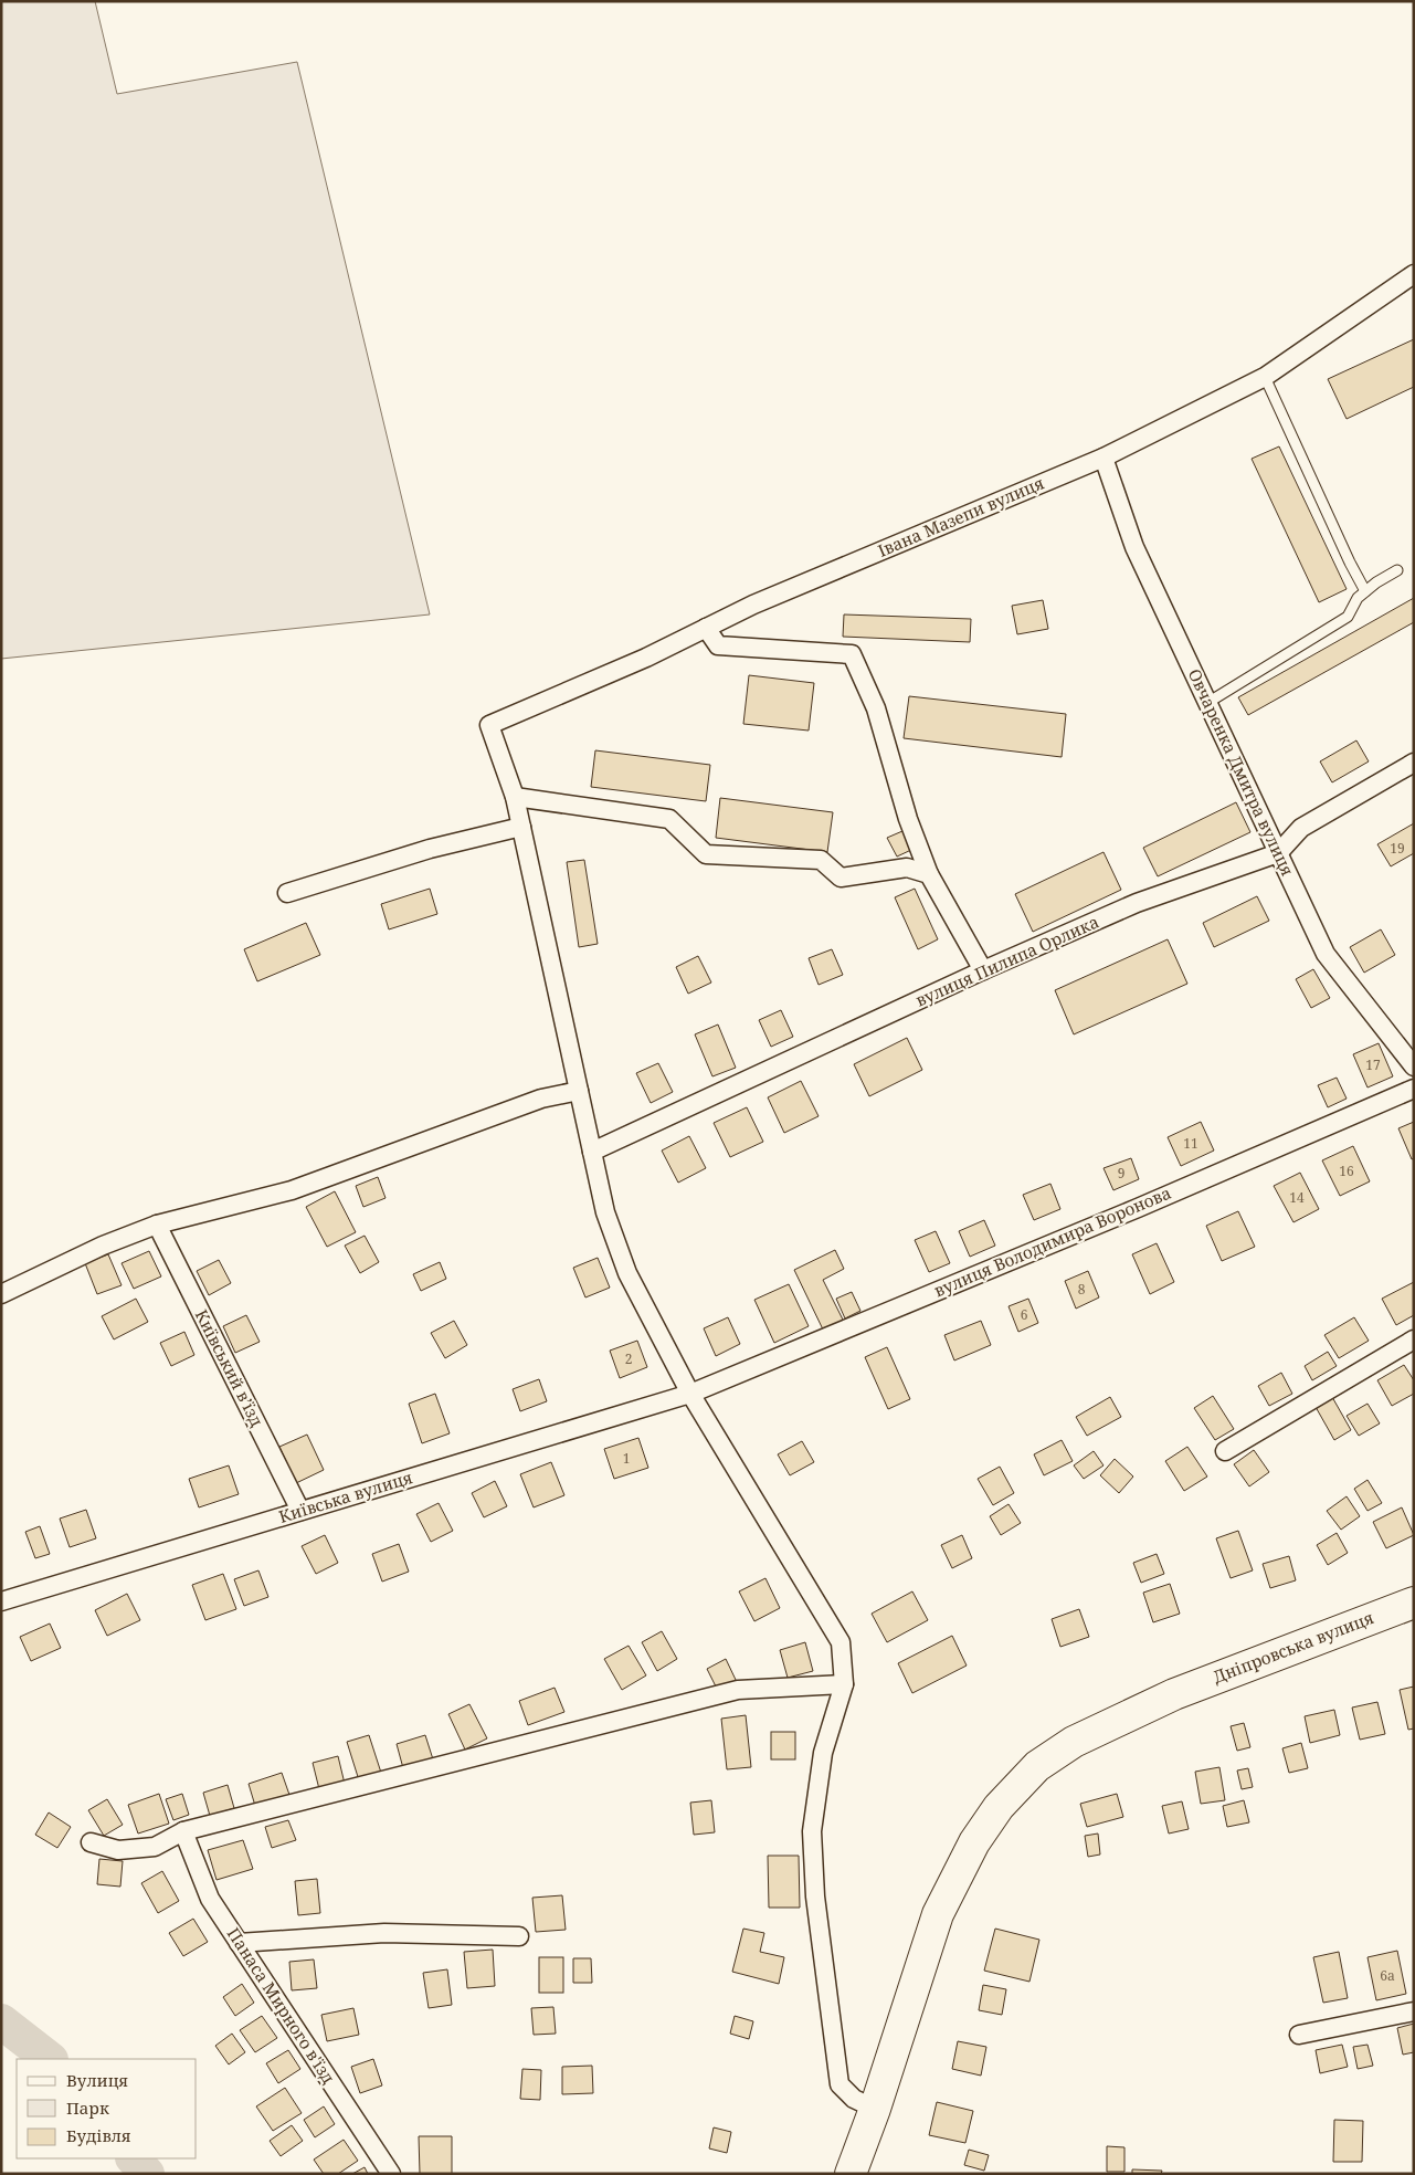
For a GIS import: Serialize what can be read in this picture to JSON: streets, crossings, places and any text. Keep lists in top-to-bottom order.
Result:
{
  "streets": {
    "highway": ["Дніпровська вулиця"],
    "street": [
      "Івана Мазепи вулиця",
      "Овчаренка Дмитра вулиця",
      "вулиця Пилипа Орлика",
      "вулиця Володимира Воронова",
      "Київський в’їзд",
      "Київська вулиця",
      "Панаса Мирного в'їзд"
    ]
  },
  "crossings": [
    ["Івана Мазепи вулиця", "Овчаренка Дмитра вулиця"],
    ["Овчаренка Дмитра вулиця", "вулиця Пилипа Орлика"],
    ["вулиця Володимира Воронова", "Київська вулиця"],
    ["Київський в’їзд", "Київська вулиця"]
  ],
  "house_numbers": [
    "19",
    "17",
    "11",
    "16",
    "9",
    "14",
    "8",
    "6",
    "2",
    "1",
    "6а"
  ],
  "legend": ["Вулиця", "Парк", "Будівля"]
}
